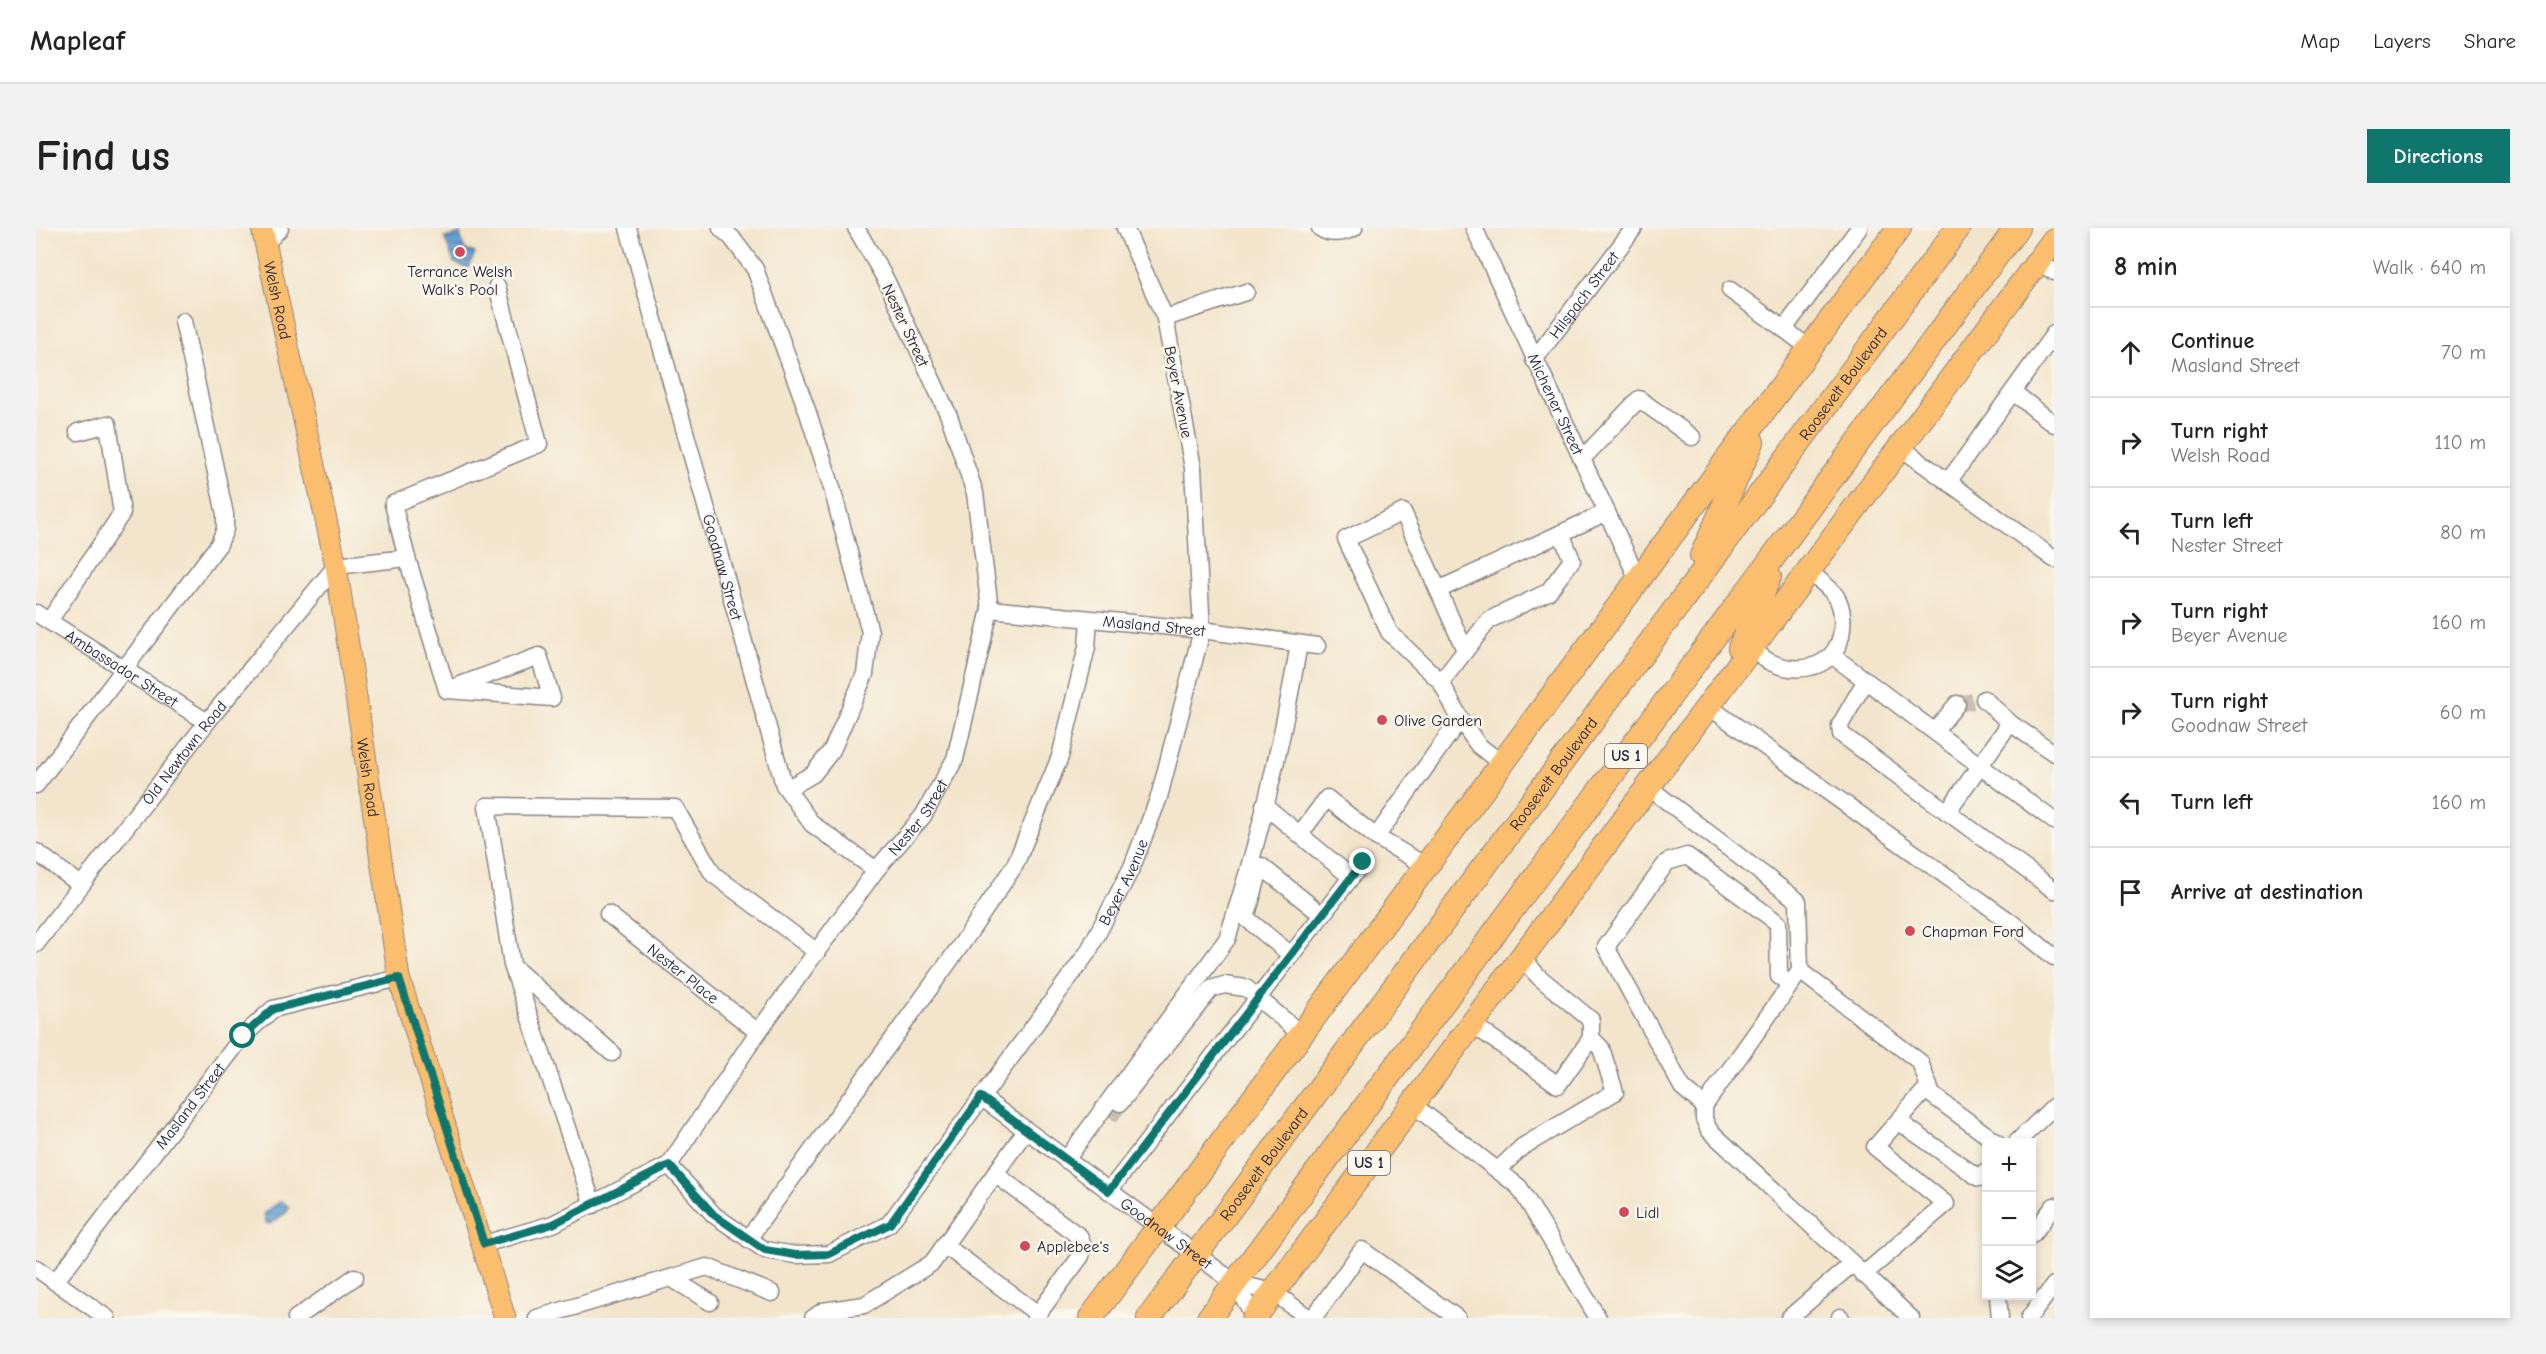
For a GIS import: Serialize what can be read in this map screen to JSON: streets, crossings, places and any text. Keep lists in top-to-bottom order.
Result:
{
  "streets": {
    "highway": ["Roosevelt Boulevard", "US 1"],
    "main road": ["Welsh Road"],
    "street": [
      "Hilspach Street",
      "Nester Street",
      "Beyer Avenue",
      "Michener Street",
      "Goodnaw Street",
      "Masland Street",
      "Ambassador Street",
      "Old Newtown Road",
      "Nester Place"
    ]
  },
  "crossings": [
    ["Hilspach Street", "Michener Street"],
    ["Welsh Road", "Nester Street"],
    ["Welsh Road", "Masland Street"],
    ["Welsh Road", "Old Newtown Road"],
    ["Nester Street", "Beyer Avenue"],
    ["Nester Street", "Goodnaw Street"],
    ["Nester Street", "Masland Street"],
    ["Nester Street", "Nester Place"],
    ["Roosevelt Boulevard", "Goodnaw Street"],
    ["Beyer Avenue", "Goodnaw Street"],
    ["Beyer Avenue", "Masland Street"],
    ["Goodnaw Street", "US 1"],
    ["Ambassador Street", "Old Newtown Road"]
  ],
  "places": [
    "Terrance Welsh Walk's Pool",
    "Olive Garden",
    "Chapman Ford",
    "Lidl",
    "Applebee's"
  ],
  "page": {
    "header": "Mapleaf",
    "nav": ["Map", "Layers", "Share"],
    "buttons": "Directions",
    "title": "Find us",
    "heading": ["8 min", "Walk · 640 m"],
    "list": [
      ["Continue", "Masland Street", "70 m"],
      ["Turn right", "Welsh Road", "110 m"],
      ["Turn left", "Nester Street", "80 m"],
      ["Turn right", "Beyer Avenue", "160 m"],
      ["Turn right", "Goodnaw Street", "60 m"],
      ["Turn left", "160 m"],
      "Arrive at destination"
    ],
    "map_buttons": ["+", "−"]
  }
}
